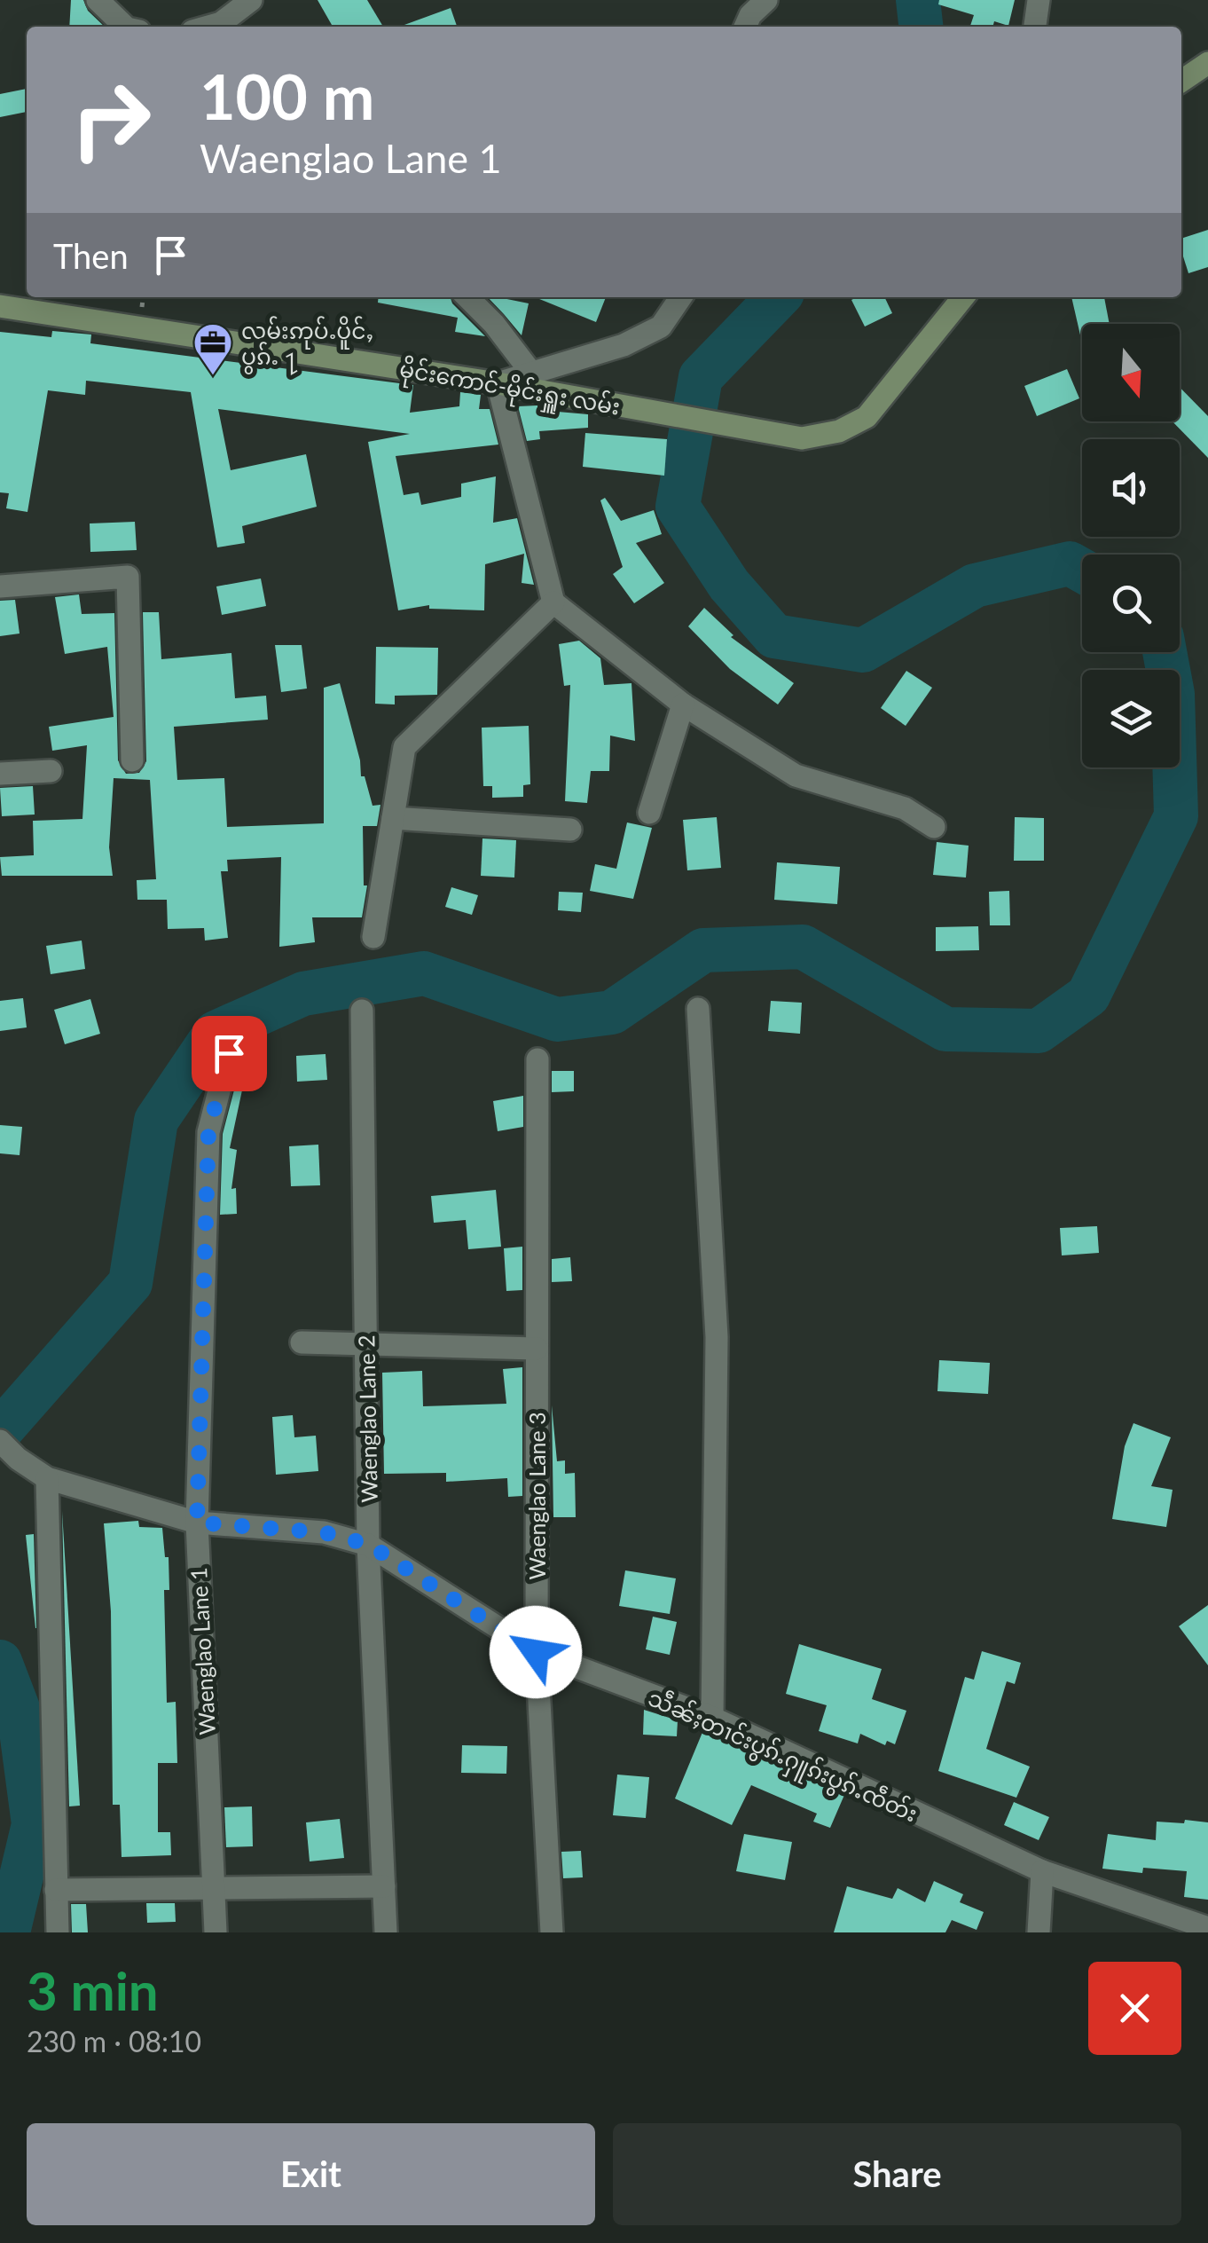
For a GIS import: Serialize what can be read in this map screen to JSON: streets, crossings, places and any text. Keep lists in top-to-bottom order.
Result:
{
  "streets": {
    "main road": ["မိုင်းကောင်-မိုင်းရှူး လမ်း"],
    "street": [
      "Waenglao Lane 2",
      "Waenglao Lane 3",
      "Waenglao Lane 1",
      "သဵၼ်ႈတၢင်းပွၵ်ႉႁူၵ်းပွၵ်ႉၸဵတ်း"
    ]
  },
  "crossings": [
    ["Waenglao Lane 2", "သဵၼ်ႈတၢင်းပွၵ်ႉႁူၵ်းပွၵ်ႉၸဵတ်း"],
    ["Waenglao Lane 3", "သဵၼ်ႈတၢင်းပွၵ်ႉႁူၵ်းပွၵ်ႉၸဵတ်း"],
    ["Waenglao Lane 1", "သဵၼ်ႈတၢင်းပွၵ်ႉႁူၵ်းပွၵ်ႉၸဵတ်း"]
  ],
  "places": {
    "office": ["လုမ်းဢုပ်ႉပိူင်ႇ ပွၵ်ႉ ႑"]
  },
  "north": "bottom",
  "page": {
    "turn": ["100 m", "Waenglao Lane 1"],
    "then": "Then",
    "heading": ["3 min", "230 m · 08:10"],
    "buttons": ["Exit", "Share"]
  }
}
